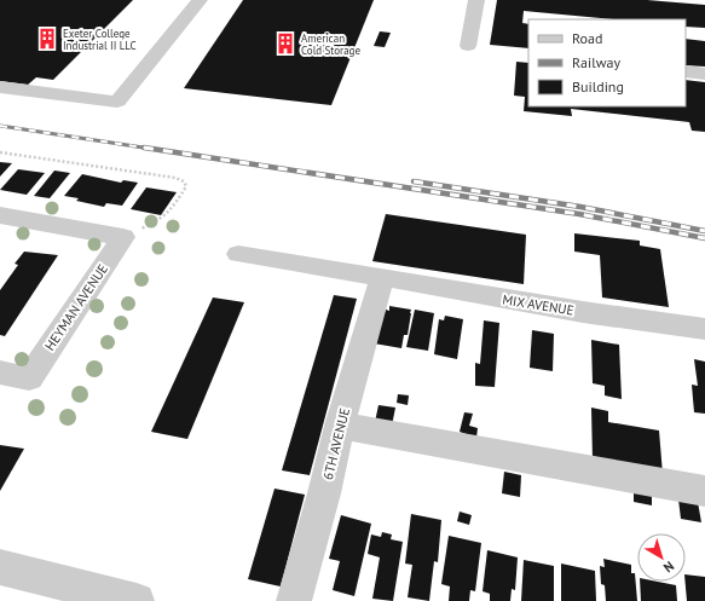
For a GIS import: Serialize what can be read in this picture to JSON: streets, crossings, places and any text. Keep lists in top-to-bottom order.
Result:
{
  "streets": {
    "street": ["MIX AVENUE", "HEYMAN AVENUE", "6TH AVENUE"]
  },
  "crossings": [
    ["MIX AVENUE", "6TH AVENUE"]
  ],
  "places": {
    "building": ["Exeter College Industrial II LLC", "American Cold Storage"]
  },
  "legend": ["Road", "Railway", "Building"],
  "north": "bottom right"
}
